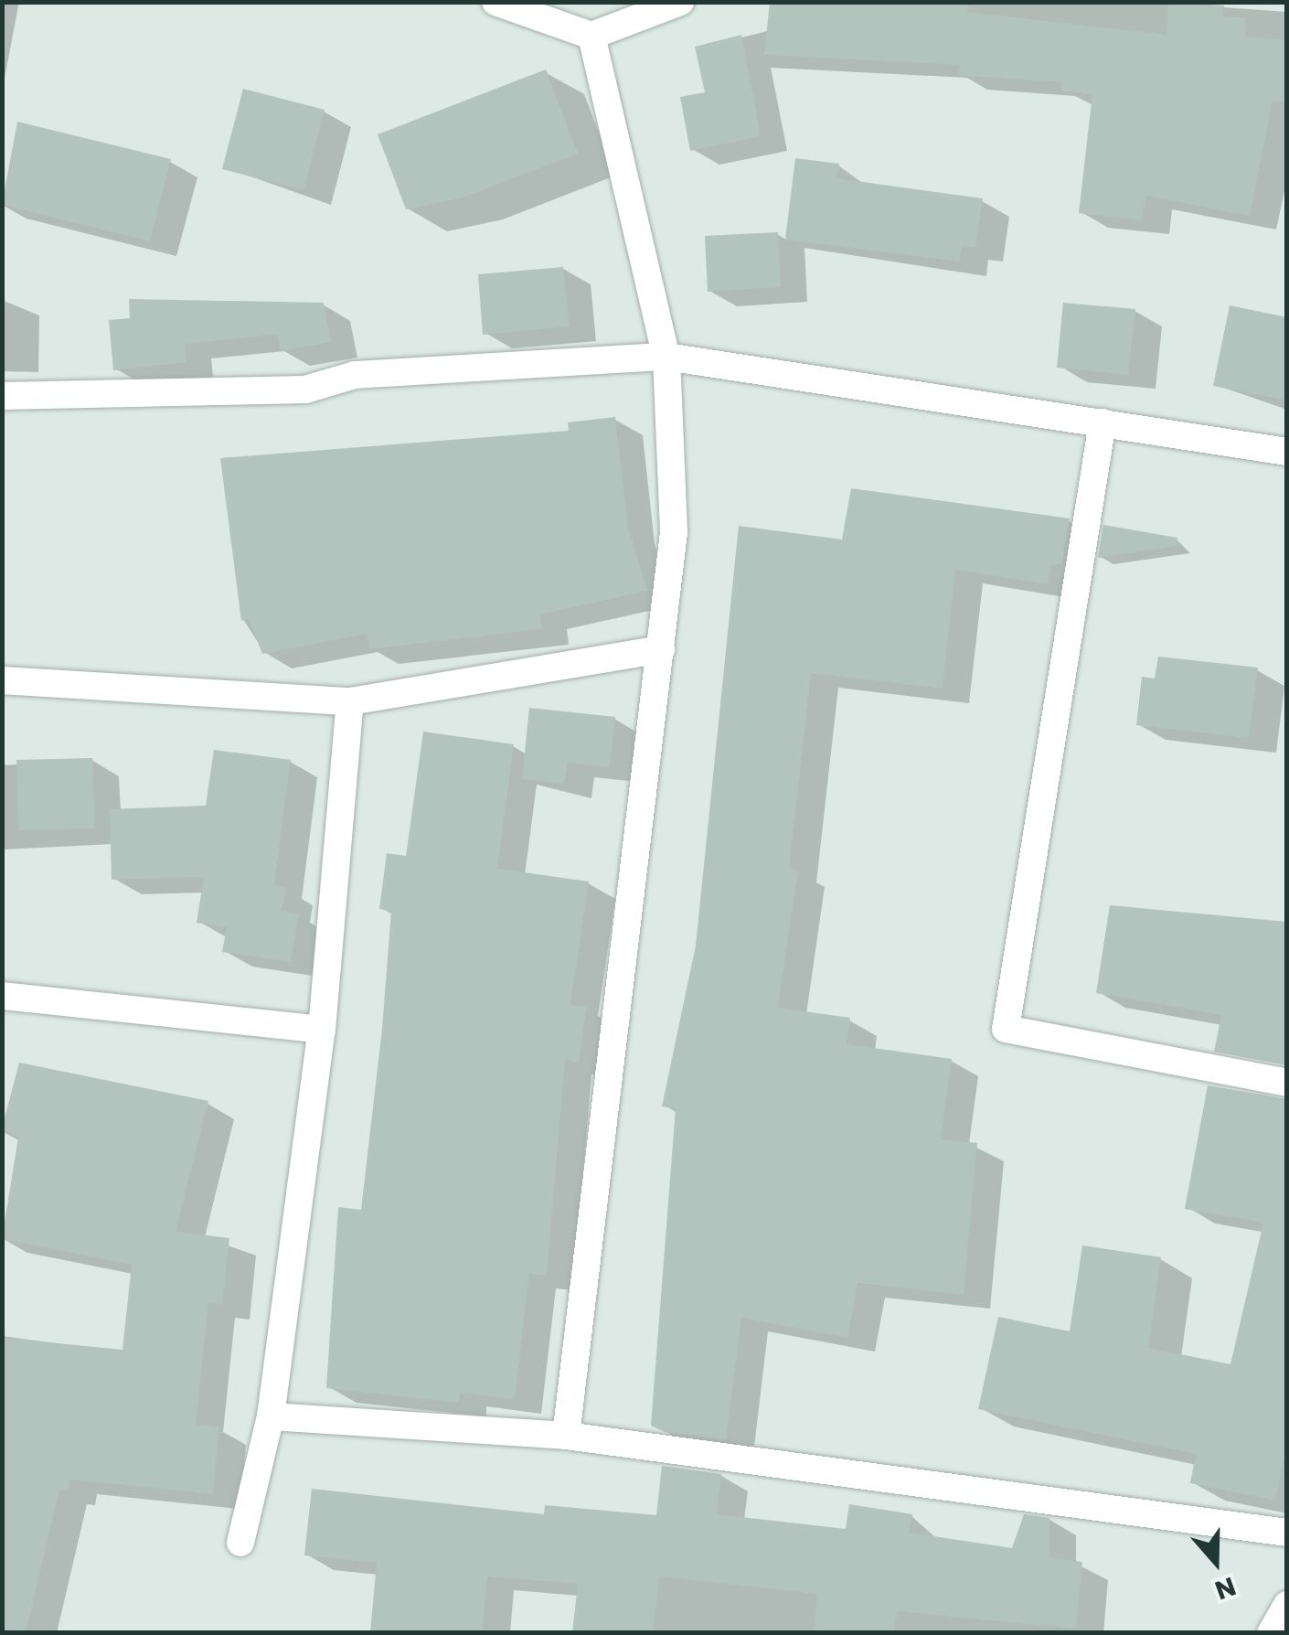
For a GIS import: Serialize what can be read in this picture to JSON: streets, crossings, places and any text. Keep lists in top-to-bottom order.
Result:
{
  "north": "bottom"
}
